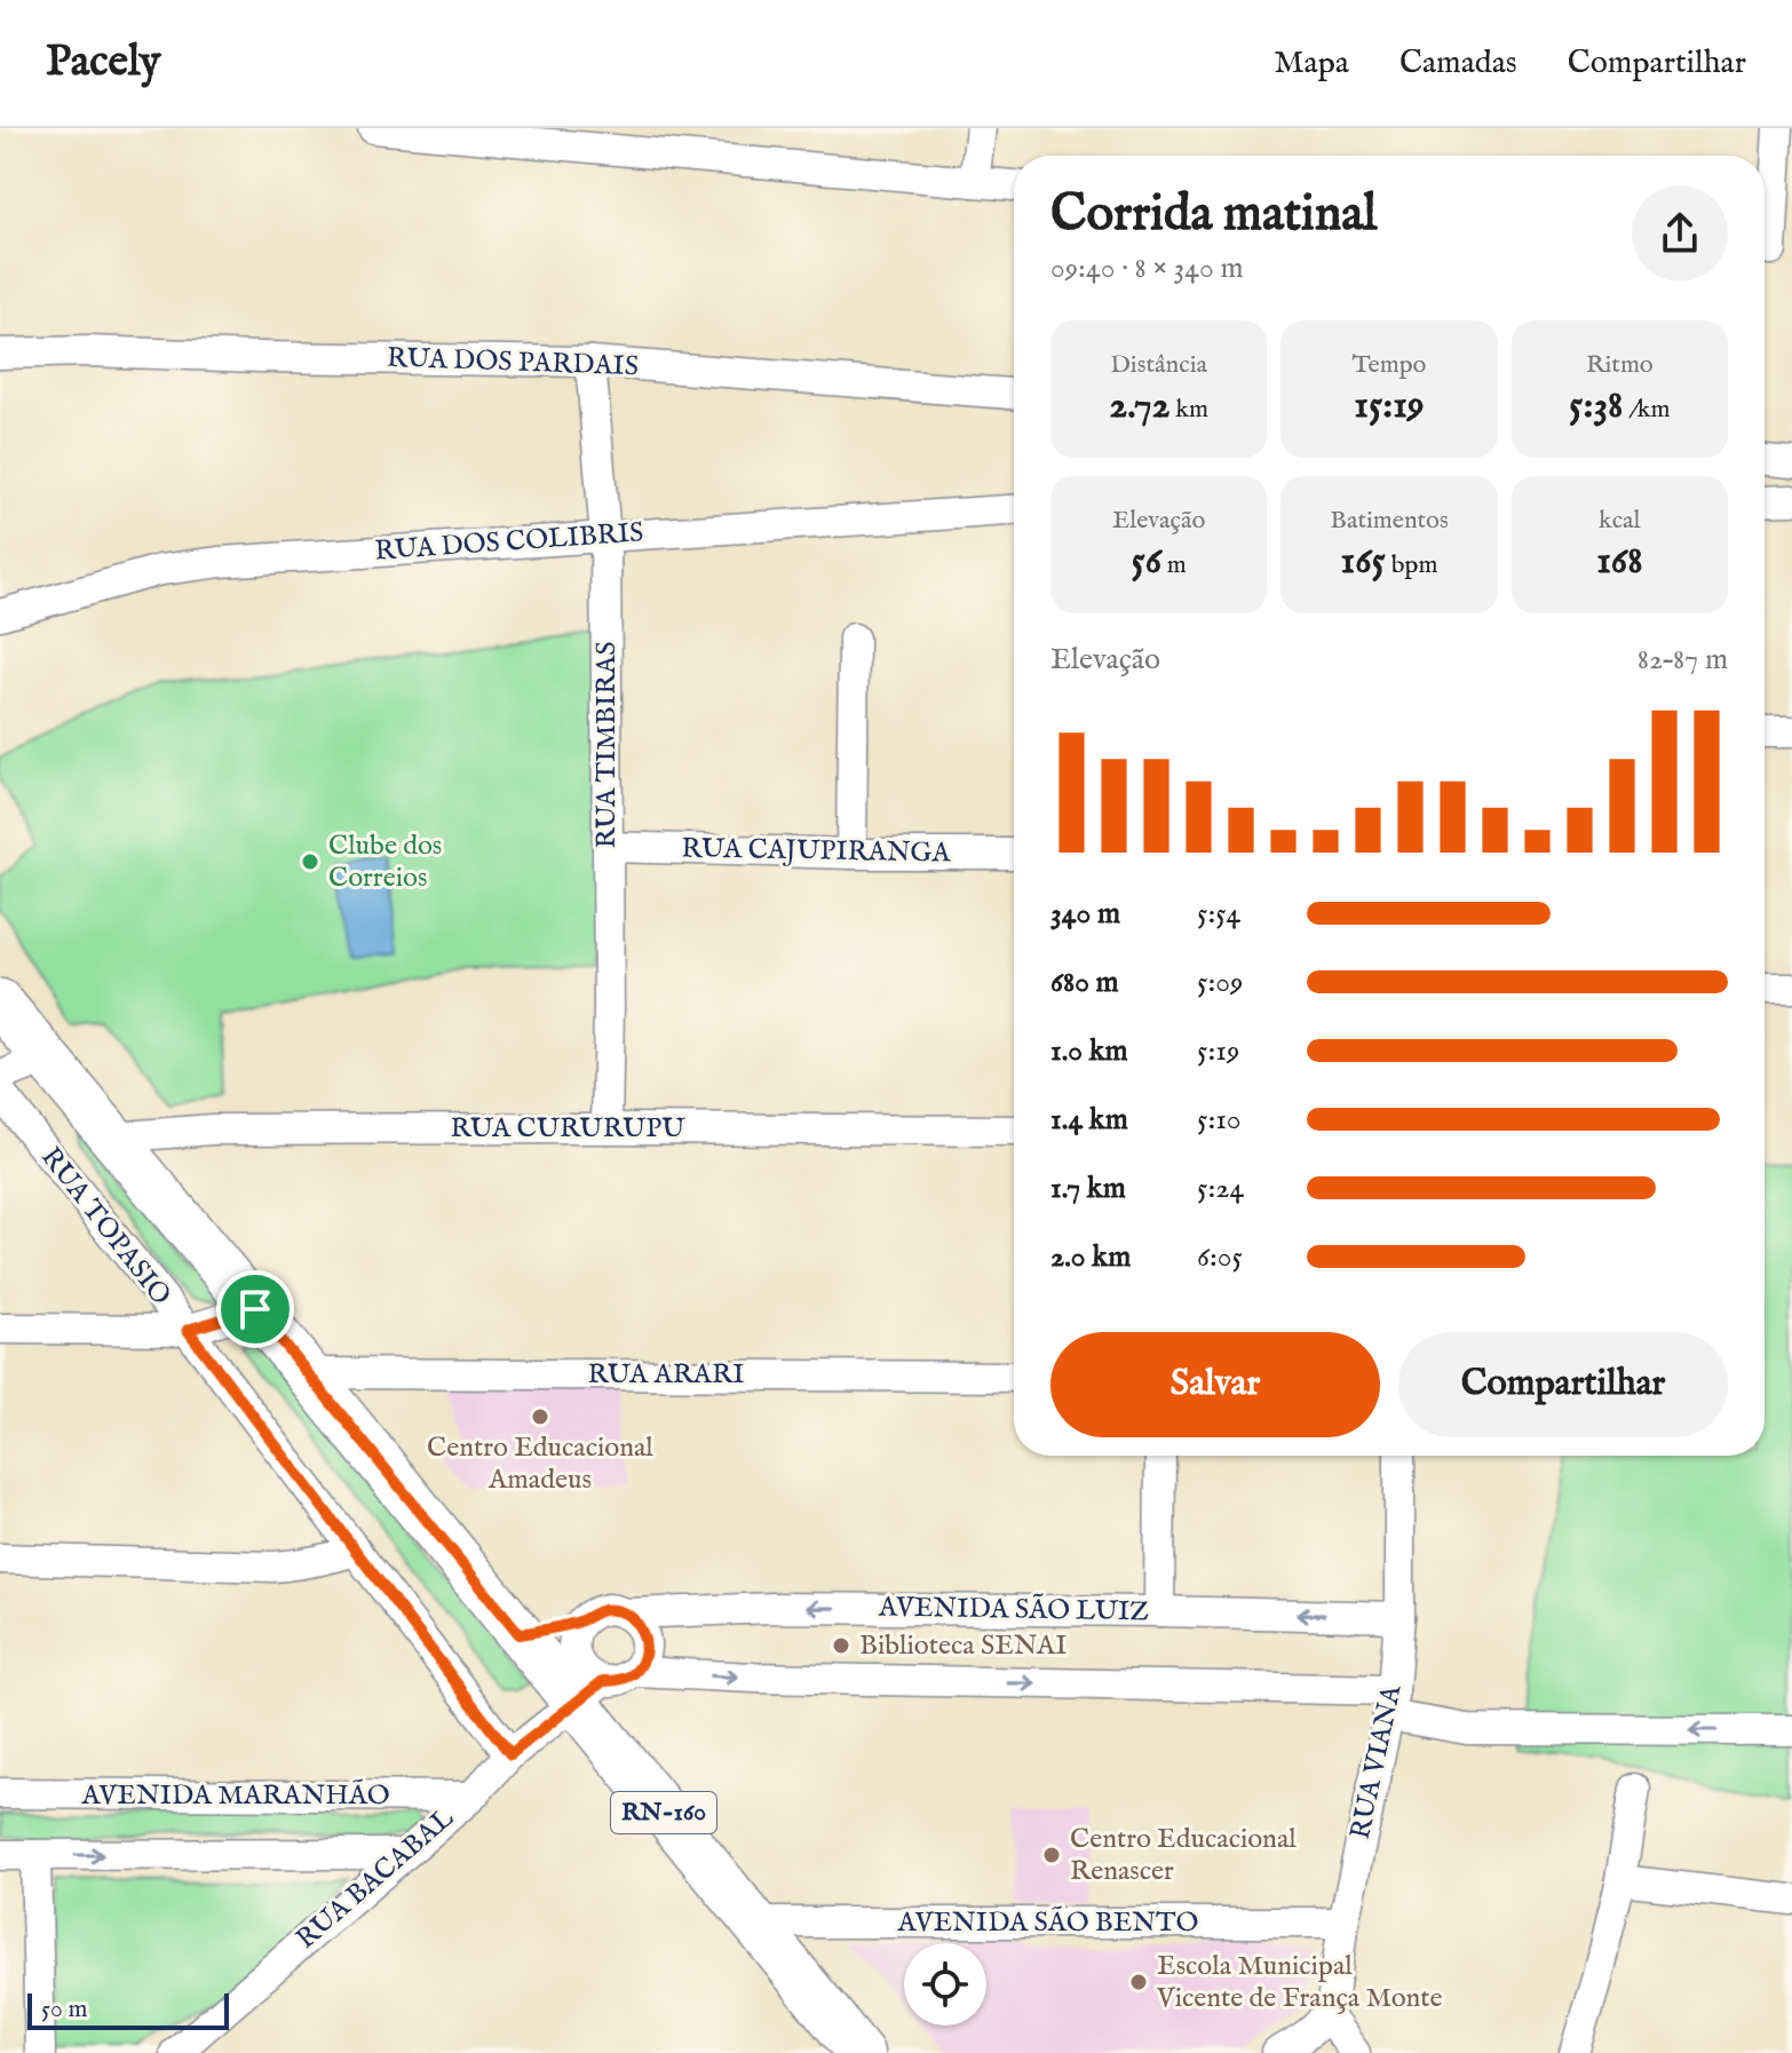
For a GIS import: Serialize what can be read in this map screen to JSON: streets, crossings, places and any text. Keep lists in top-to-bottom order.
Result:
{
  "streets": {
    "main road": ["RN-160"],
    "street": [
      "RUA DOS PARDAIS",
      "RUA DOS COLIBRIS",
      "RUA TIMBIRAS",
      "RUA CAJUPIRANGA",
      "RUA CURURUPU",
      "RUA TOPASIO",
      "RUA ARARI",
      "AVENIDA SÃO LUIZ",
      "RUA VIANA",
      "AVENIDA MARANHÃO",
      "RUA BACABAL",
      "AVENIDA SÃO BENTO"
    ]
  },
  "crossings": [
    ["RUA DOS PARDAIS", "RUA TIMBIRAS"],
    ["RUA DOS COLIBRIS", "RUA TIMBIRAS"],
    ["RUA TIMBIRAS", "RUA CAJUPIRANGA"],
    ["RUA TIMBIRAS", "RUA CURURUPU"],
    ["RUA CURURUPU", "RN-160"],
    ["RUA TOPASIO", "RUA BACABAL"],
    ["RUA ARARI", "RN-160"],
    ["AVENIDA SÃO LUIZ", "RUA VIANA"],
    ["AVENIDA SÃO LUIZ", "RN-160"],
    ["AVENIDA SÃO LUIZ", "RUA BACABAL"],
    ["RUA VIANA", "AVENIDA SÃO BENTO"],
    ["AVENIDA MARANHÃO", "RUA BACABAL"],
    ["RN-160", "RUA BACABAL"],
    ["RN-160", "AVENIDA SÃO BENTO"]
  ],
  "places": [
    "Clube dos Correios",
    "Centro Educacional Amadeus",
    "Biblioteca SENAI",
    "Centro Educacional Renascer",
    "Escola Municipal Vicente de França Monte"
  ],
  "scale_bar": "50 m",
  "page": {
    "header": "Pacely",
    "nav": ["Mapa", "Camadas", "Compartilhar"],
    "heading": ["Corrida matinal", "09:40 · 8 × 340 m"],
    "stats": [
      ["Distância", "2.72 km"],
      ["Tempo", "15:19"],
      ["Ritmo", "5:38 /km"],
      ["Elevação", "56 m"],
      ["Batimentos", "165 bpm"],
      ["kcal", "168"]
    ],
    "chart": ["Elevação", "82–87 m"],
    "list": [
      {
        "name": "340 m",
        "note": "5:54"
      },
      {
        "name": "680 m",
        "note": "5:09"
      },
      {
        "name": "1.0 km",
        "note": "5:19"
      },
      {
        "name": "1.4 km",
        "note": "5:10"
      },
      {
        "name": "1.7 km",
        "note": "5:24"
      },
      {
        "name": "2.0 km",
        "note": "6:05"
      }
    ],
    "buttons": ["Salvar", "Compartilhar"],
    "scale": "50 m"
  }
}
